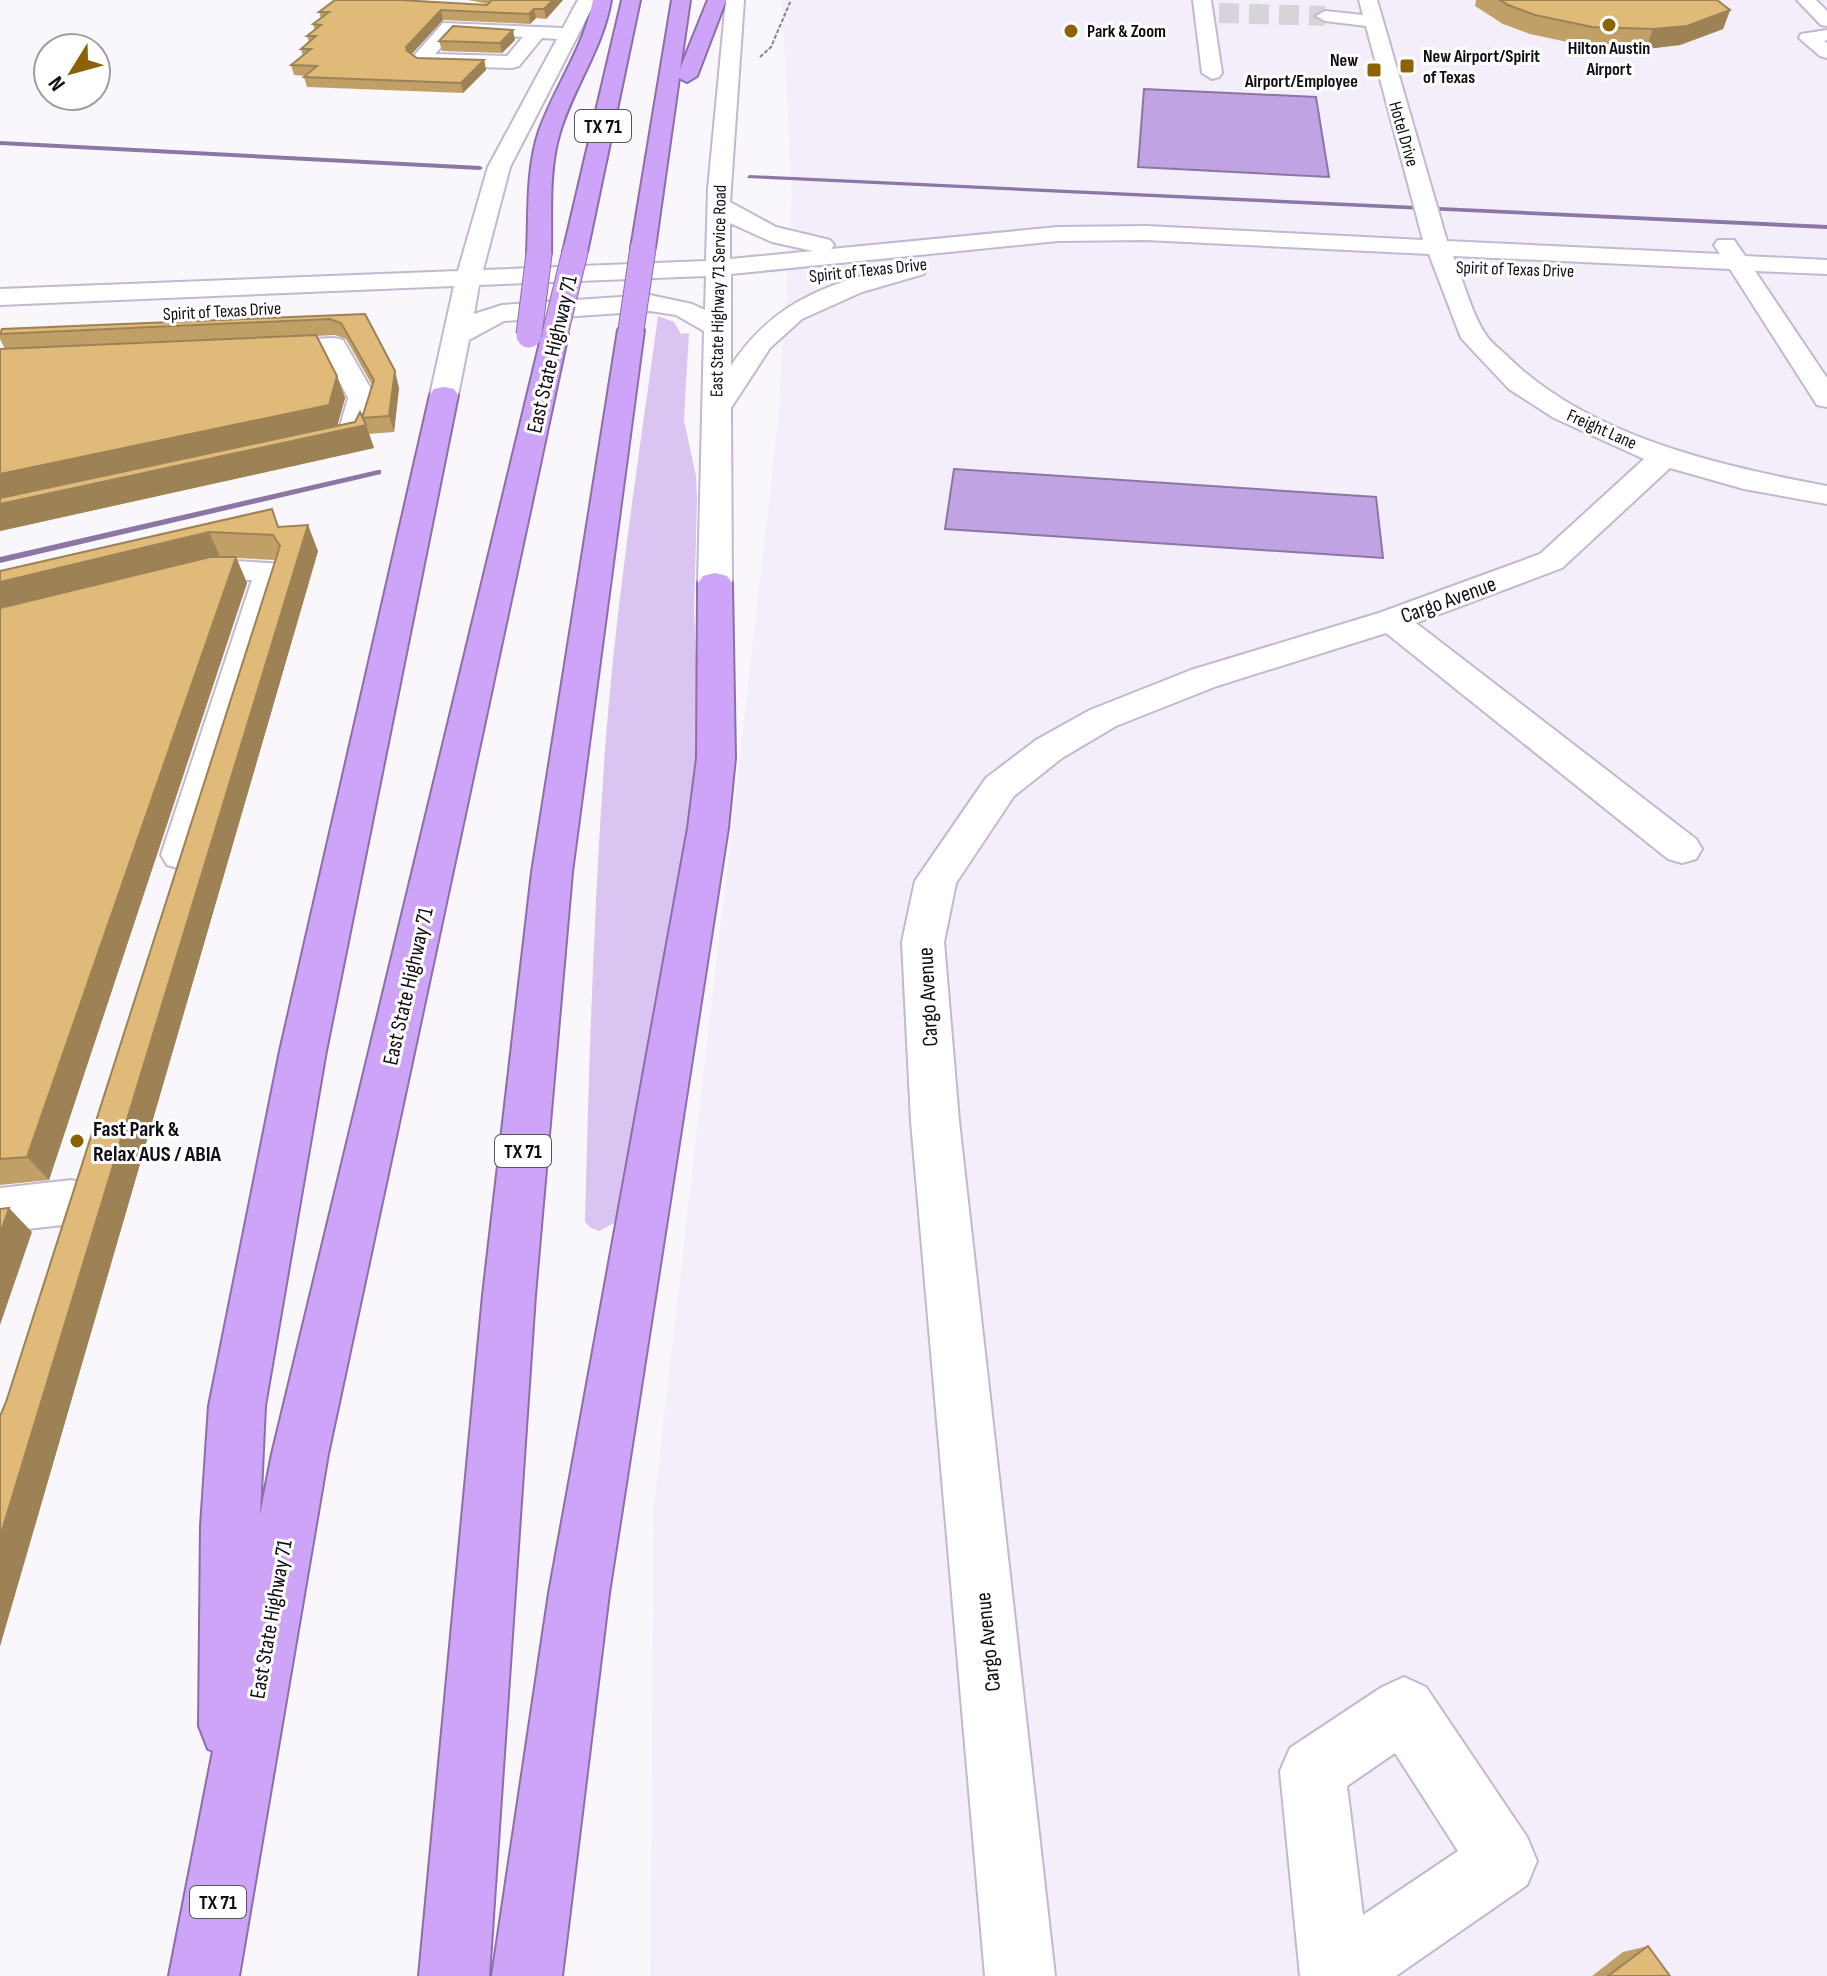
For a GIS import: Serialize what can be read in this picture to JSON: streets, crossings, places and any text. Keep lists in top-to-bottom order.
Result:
{
  "streets": {
    "highway": ["TX 71", "East State Highway 71"],
    "street": [
      "Hotel Drive",
      "Spirit of Texas Drive",
      "East State Highway 71 Service Road",
      "Freight Lane",
      "Cargo Avenue"
    ]
  },
  "crossings": [
    ["Hotel Drive", "Spirit of Texas Drive"],
    ["Hotel Drive", "Freight Lane"],
    ["Spirit of Texas Drive", "East State Highway 71 Service Road"],
    ["Spirit of Texas Drive", "Freight Lane"],
    ["Freight Lane", "Cargo Avenue"]
  ],
  "places": {
    "other": ["Hilton Austin Airport", "Park & Zoom", "Fast Park & Relax AUS / ABIA"],
    "transit": ["New Airport/Spirit of Texas", "New Airport/Employee"]
  },
  "north": "bottom left"
}
